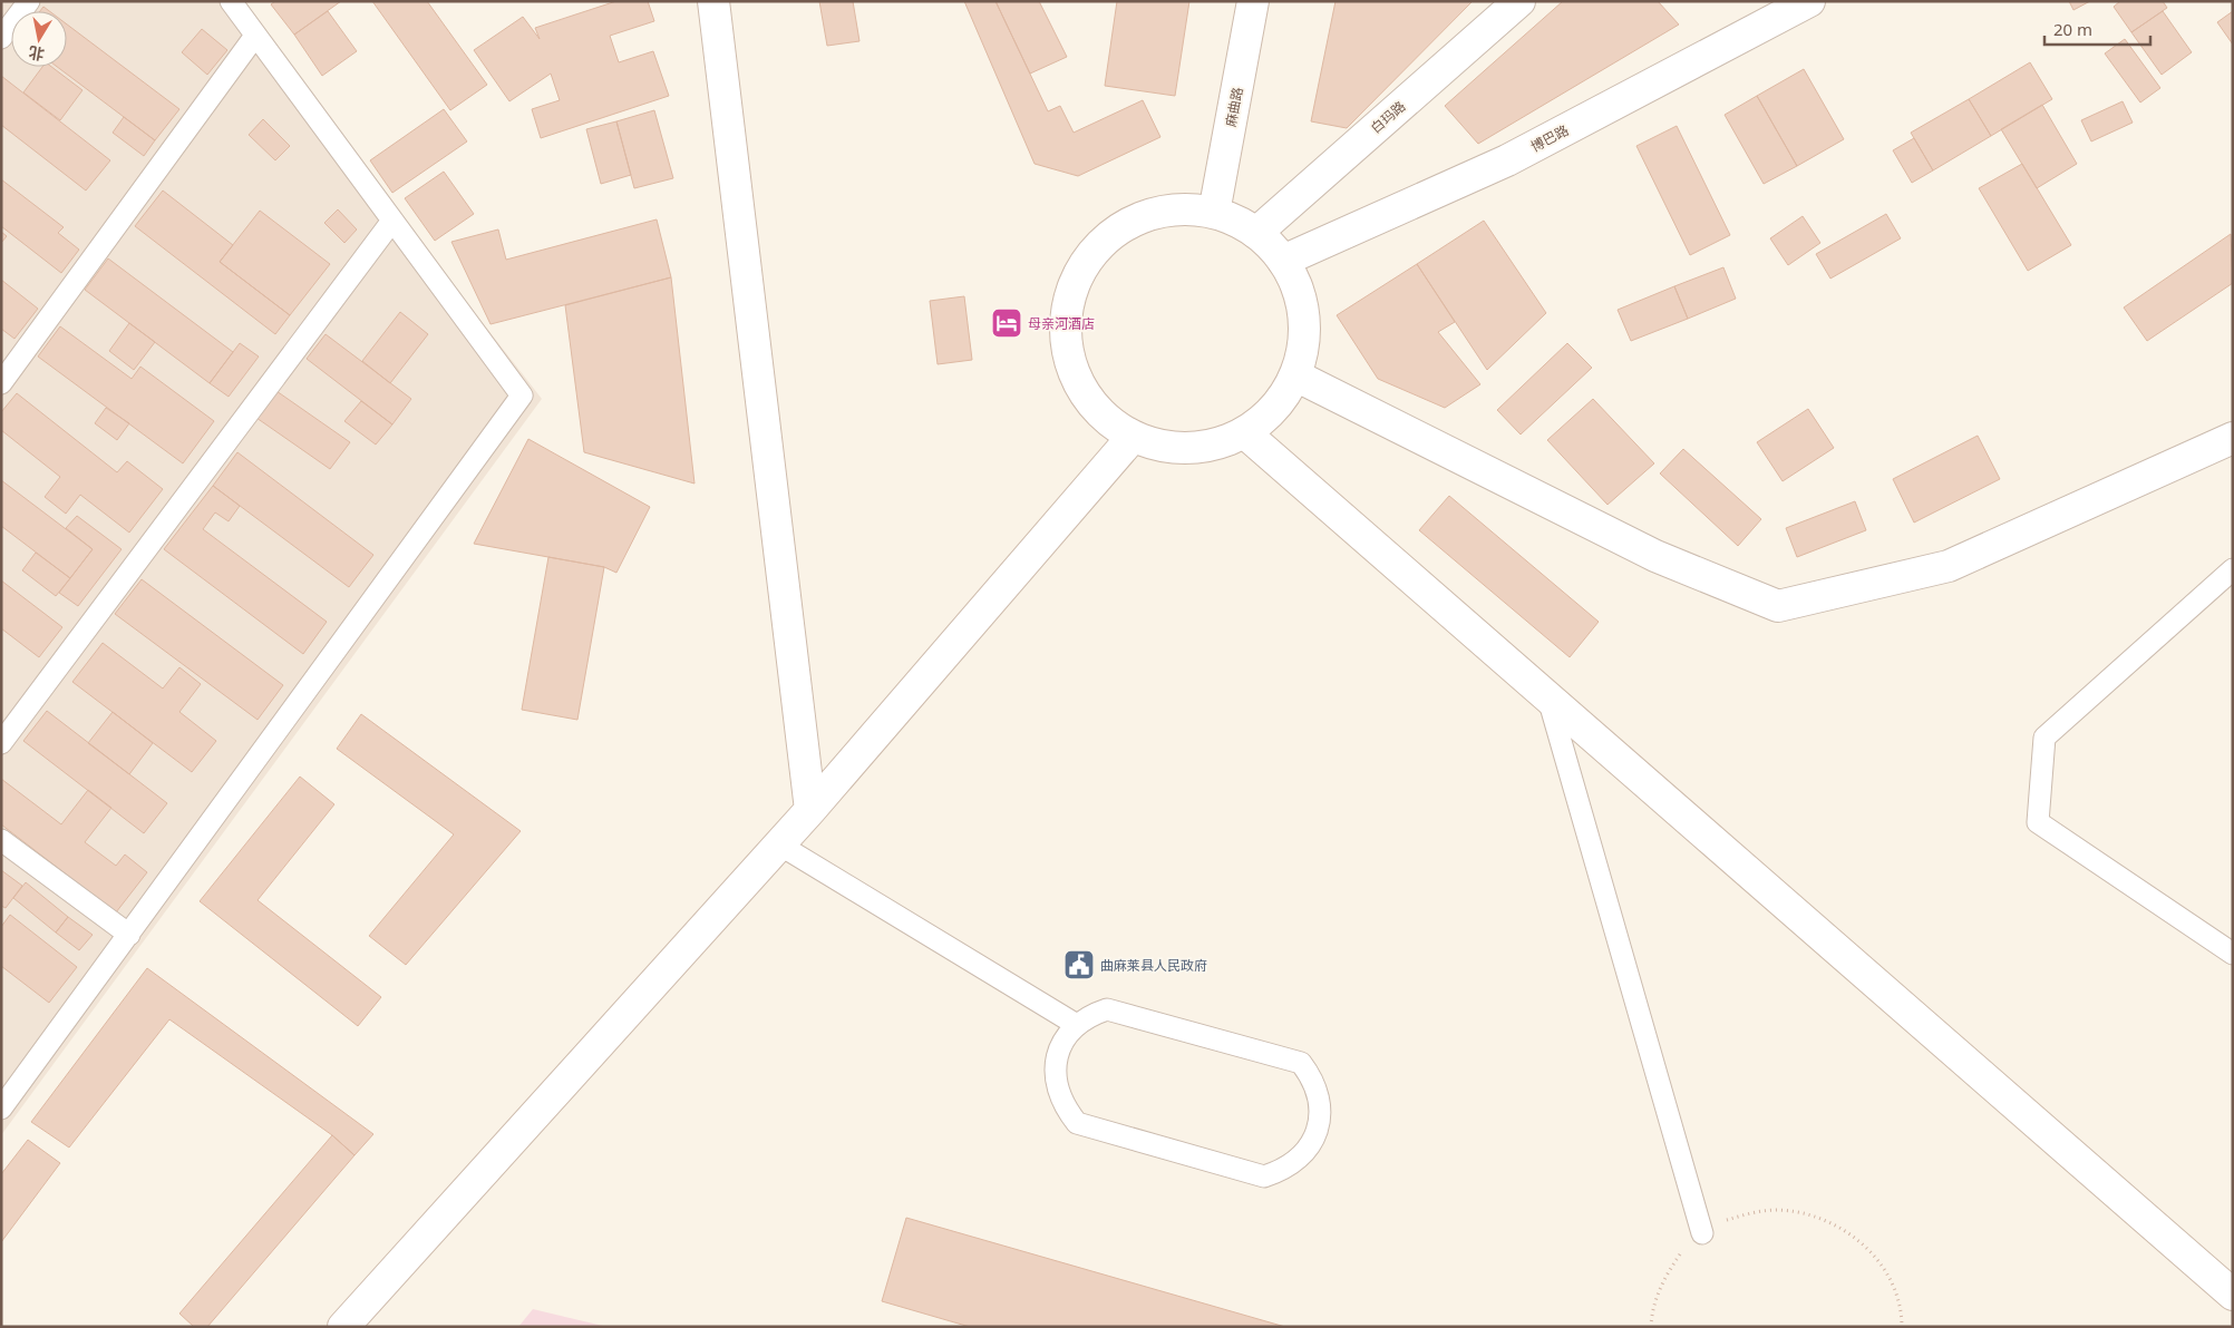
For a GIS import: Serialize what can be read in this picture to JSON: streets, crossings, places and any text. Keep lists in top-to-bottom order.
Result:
{
  "streets": {
    "main road": ["麻曲路", "白玛路", "博巴路"]
  },
  "places": {
    "hotel": ["母亲河酒店"],
    "public building": ["曲麻莱县人民政府"]
  },
  "scale_bar": "20 m",
  "north": "bottom"
}
